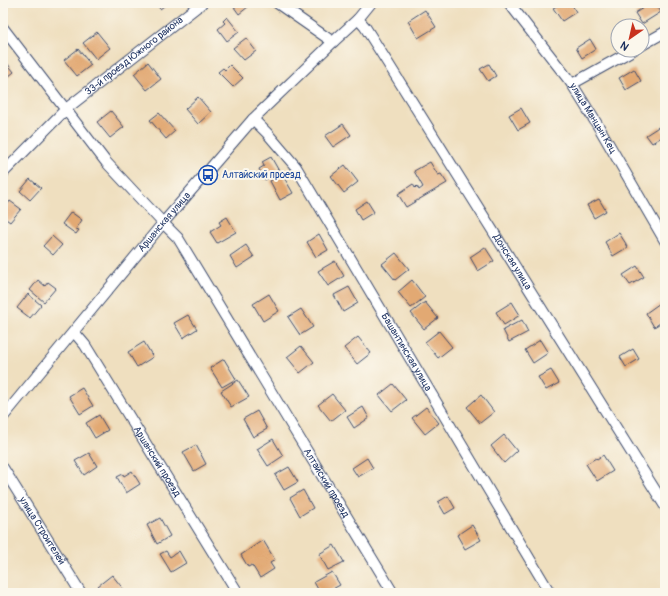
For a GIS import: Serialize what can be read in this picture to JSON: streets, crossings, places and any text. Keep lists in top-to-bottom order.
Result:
{
  "streets": {
    "street": [
      "33-й проезд Южного района",
      "улица Манцын Кец",
      "Аршанская улица",
      "Донская улица",
      "Башантинская улица",
      "Аршанский проезд",
      "Алтайский проезд",
      "улица Строителей"
    ]
  },
  "crossings": [
    ["33-й проезд Южного района", "Алтайский проезд"],
    ["Аршанская улица", "Донская улица"],
    ["Аршанская улица", "Башантинская улица"],
    ["Аршанская улица", "Аршанский проезд"],
    ["Аршанская улица", "Алтайский проезд"]
  ],
  "places": {
    "bus stop": ["Алтайский проезд"]
  },
  "north": "bottom left"
}
